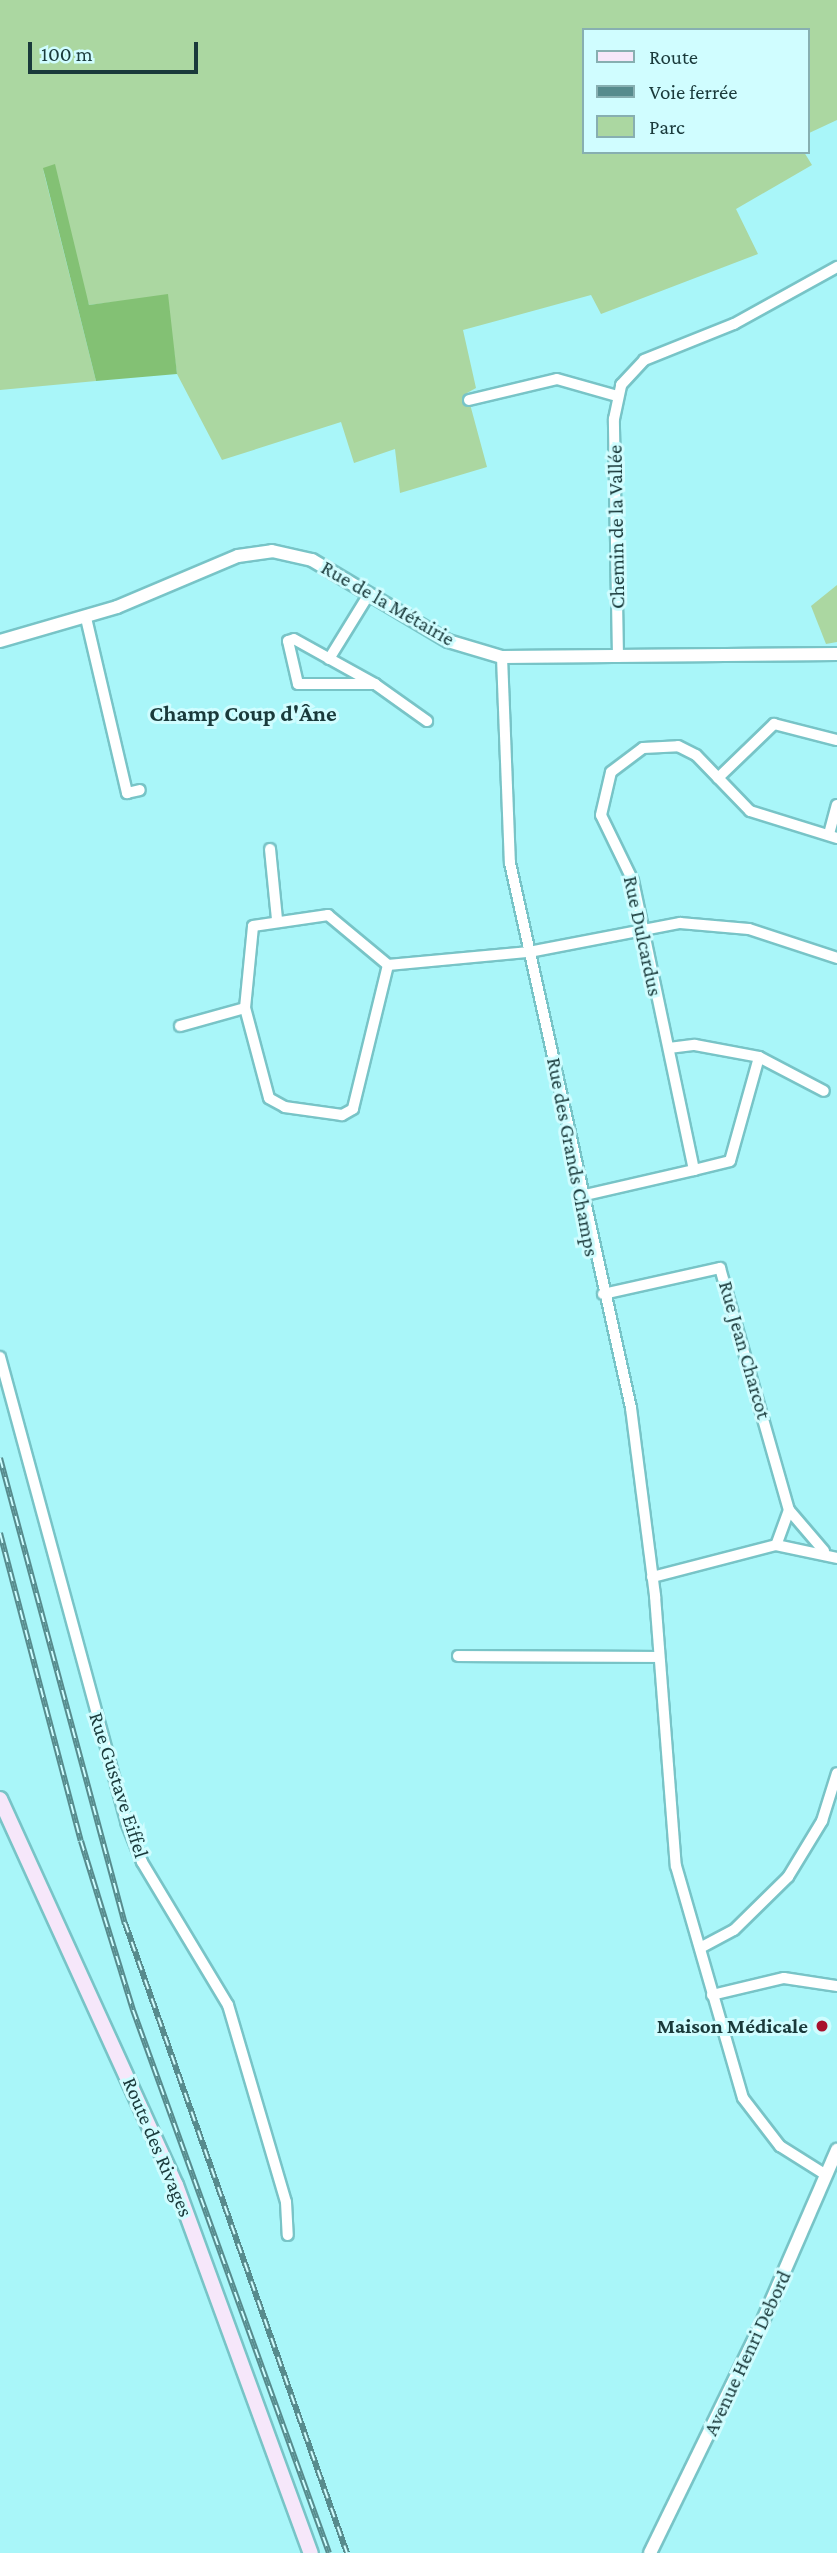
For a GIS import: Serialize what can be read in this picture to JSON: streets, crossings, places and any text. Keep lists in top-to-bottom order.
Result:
{
  "streets": {
    "main road": ["Route des Rivages"],
    "street": [
      "Chemin de la Vallée",
      "Rue de la Métairie",
      "Rue Dulcardus",
      "Rue des Grands Champs",
      "Rue Jean Charcot",
      "Rue Gustave Eiffel",
      "Avenue Henri Debord"
    ]
  },
  "crossings": [
    ["Chemin de la Vallée", "Rue de la Métairie"],
    ["Rue de la Métairie", "Rue des Grands Champs"],
    ["Rue des Grands Champs", "Rue Jean Charcot"],
    ["Rue des Grands Champs", "Avenue Henri Debord"]
  ],
  "districts": ["Champ Coup d'Âne"],
  "places": ["Maison Médicale"],
  "legend": ["Route", "Voie ferrée", "Parc"],
  "scale_bar": "100 m"
}
